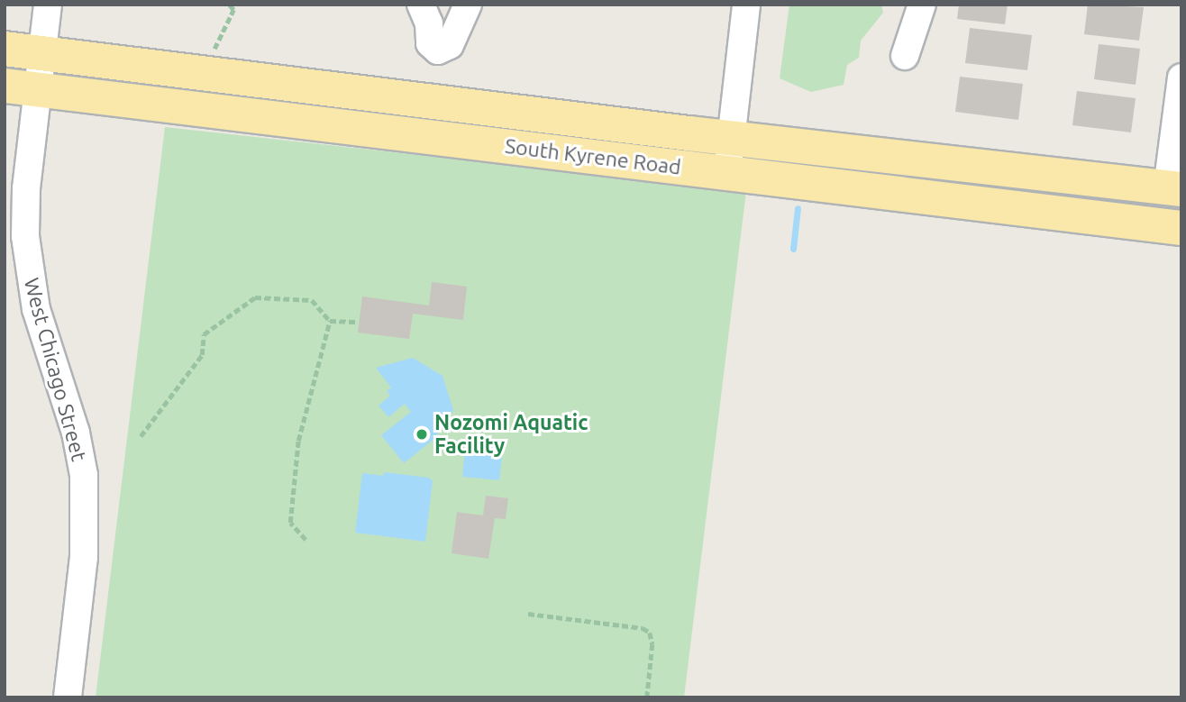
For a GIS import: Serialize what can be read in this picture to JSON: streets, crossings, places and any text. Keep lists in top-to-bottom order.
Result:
{
  "streets": {
    "main road": ["South Kyrene Road"],
    "street": ["West Chicago Street"]
  },
  "crossings": [
    ["South Kyrene Road", "West Chicago Street"]
  ],
  "places": ["Nozomi Aquatic Facility"]
}
